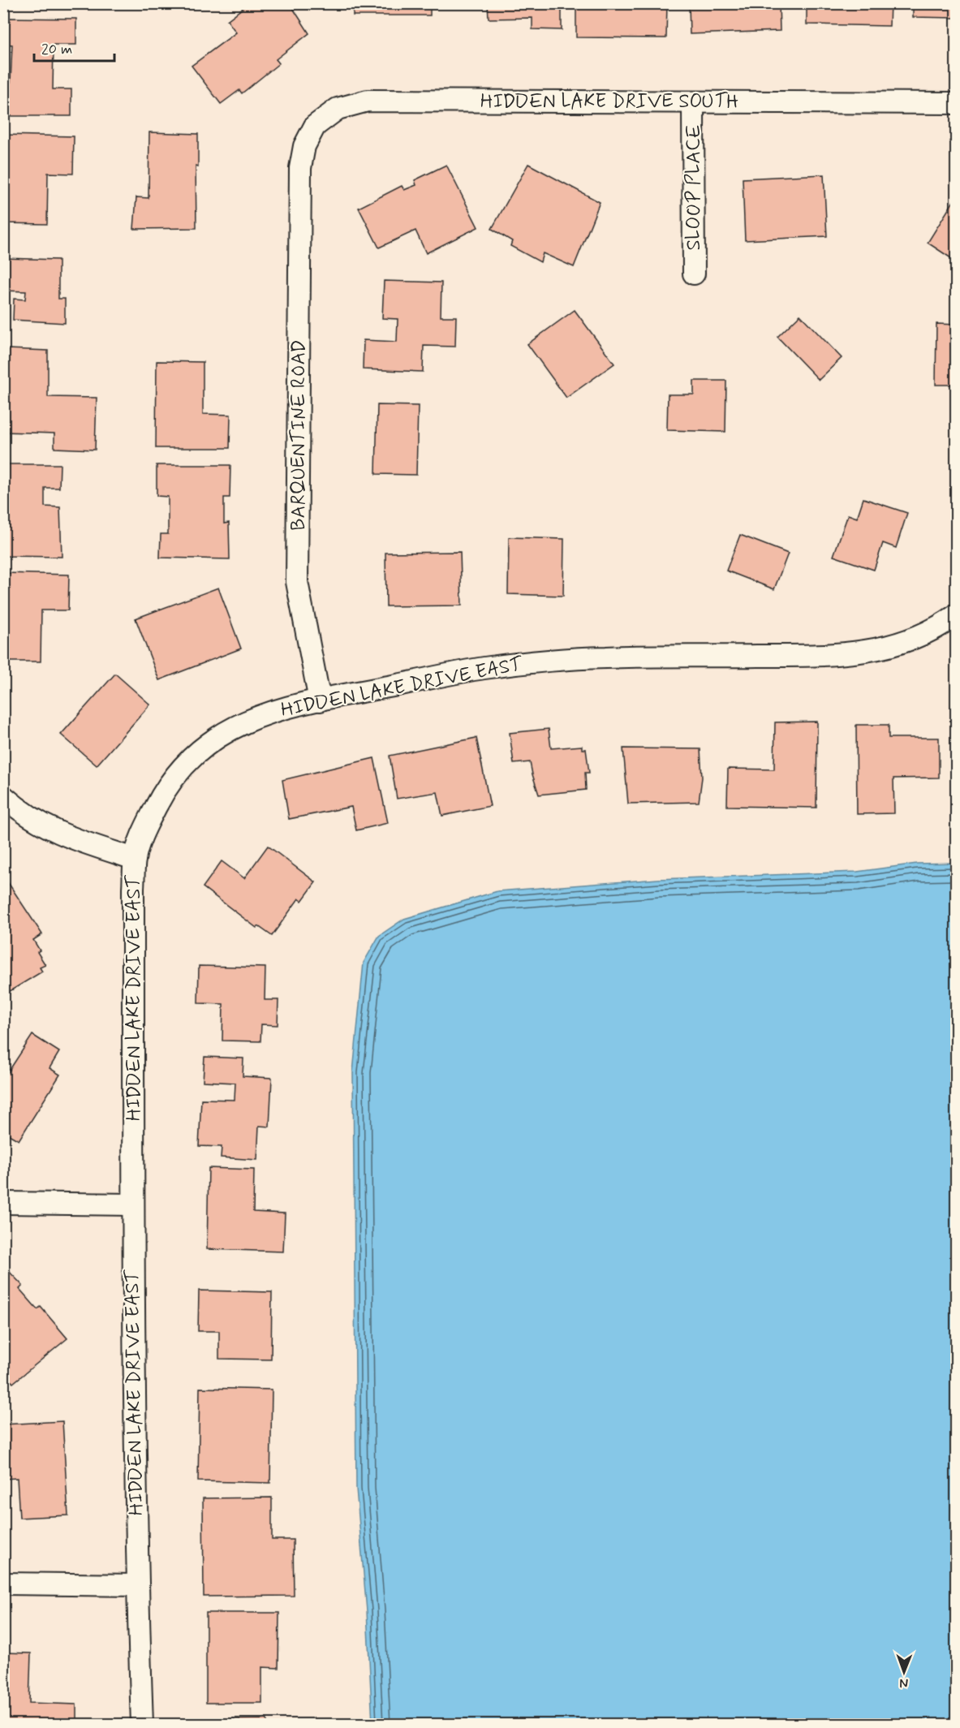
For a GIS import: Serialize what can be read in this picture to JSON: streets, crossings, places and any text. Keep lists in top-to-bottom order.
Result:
{
  "streets": {
    "street": [
      "HIDDEN LAKE DRIVE SOUTH",
      "SLOOP PLACE",
      "BARQUENTINE ROAD",
      "HIDDEN LAKE DRIVE EAST"
    ]
  },
  "crossings": [
    ["HIDDEN LAKE DRIVE SOUTH", "SLOOP PLACE"],
    ["HIDDEN LAKE DRIVE SOUTH", "BARQUENTINE ROAD"],
    ["BARQUENTINE ROAD", "HIDDEN LAKE DRIVE EAST"]
  ],
  "scale_bar": "20 m",
  "north": "bottom"
}
